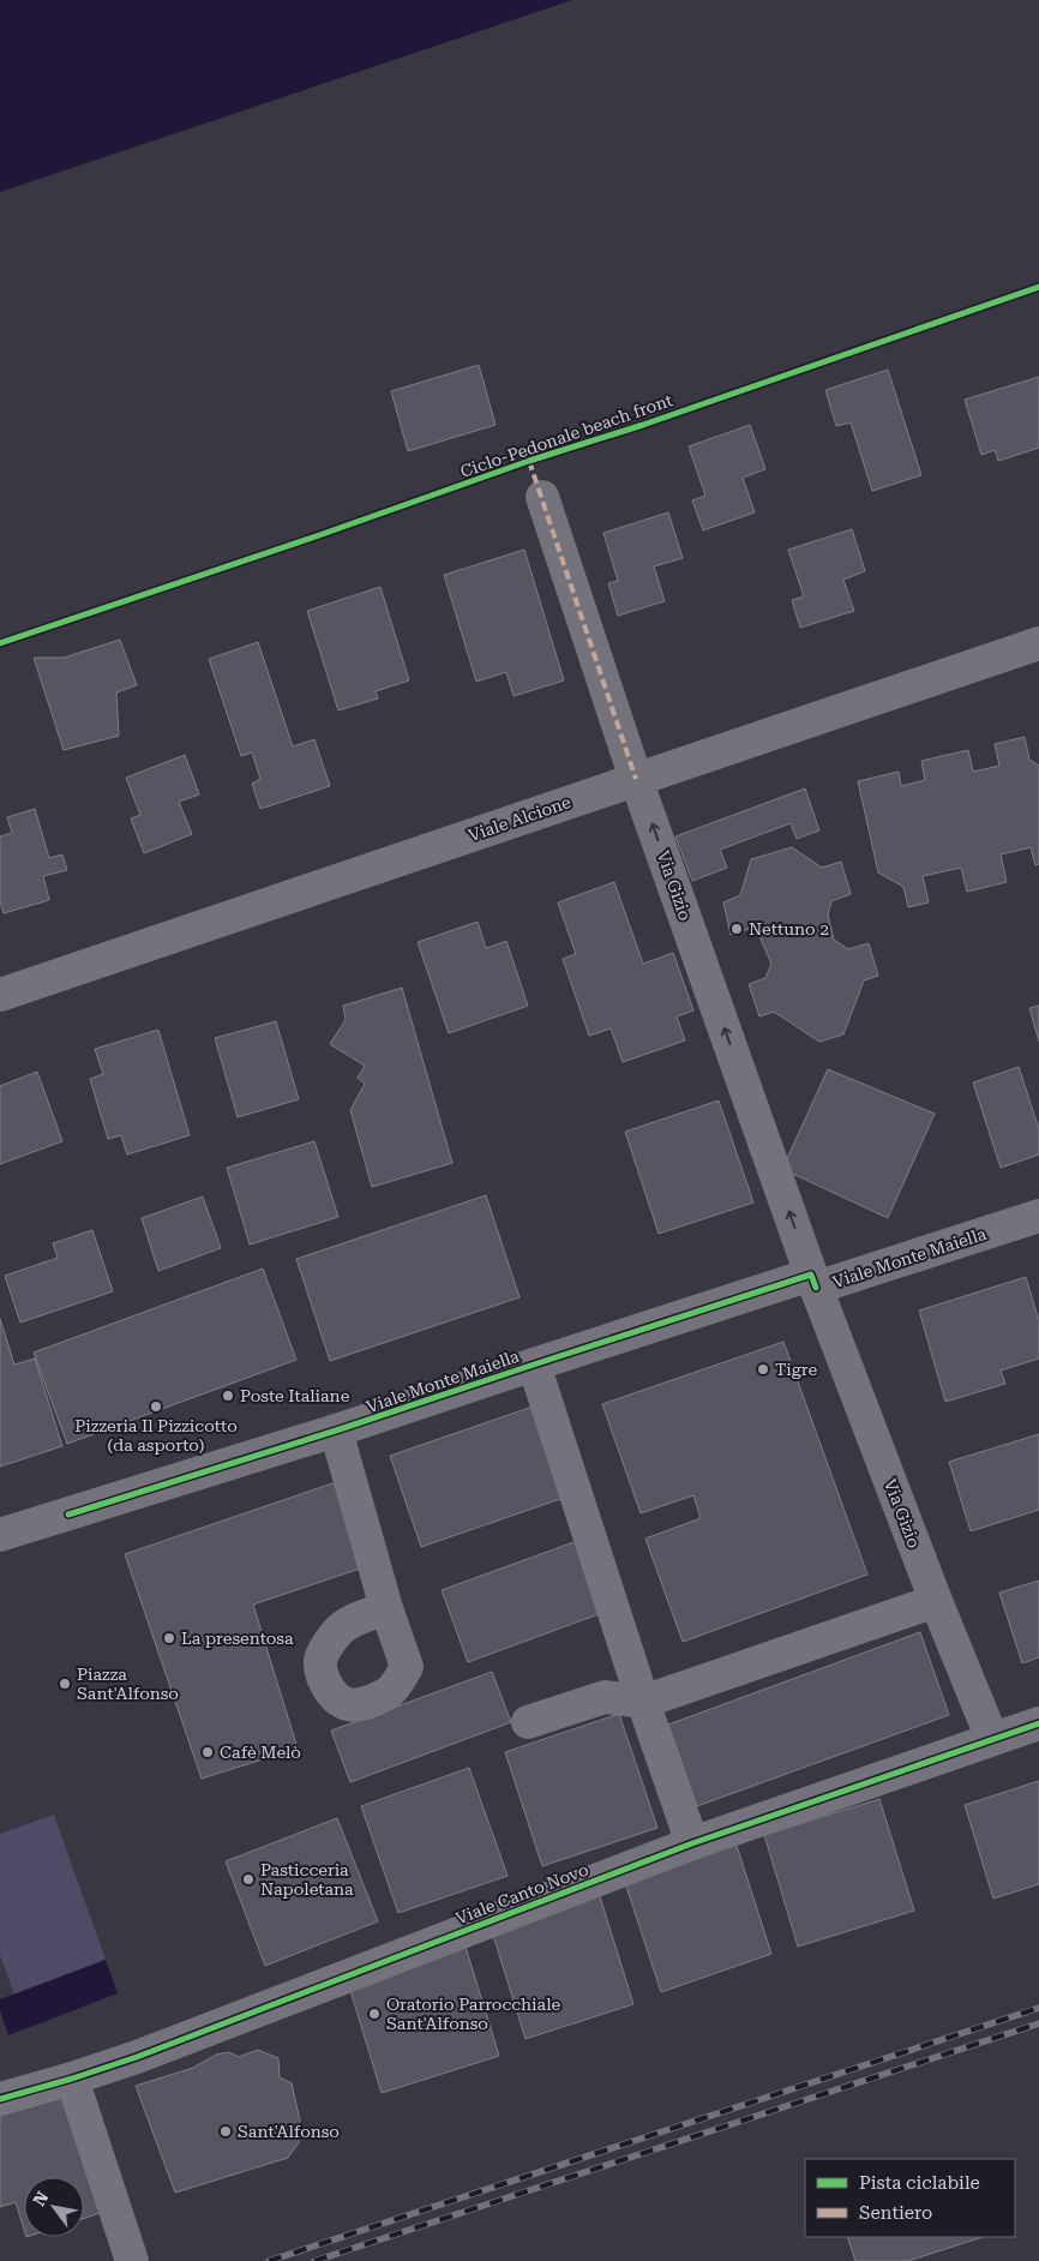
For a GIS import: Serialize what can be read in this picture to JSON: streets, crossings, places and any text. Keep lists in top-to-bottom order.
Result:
{
  "streets": {
    "street": [
      "Viale Alcione",
      "Via Gizio",
      "Viale Monte Maiella",
      "Viale Canto Novo"
    ],
    "cycle path": ["Ciclo-Pedonale beach front"]
  },
  "crossings": [
    ["Viale Alcione", "Via Gizio"],
    ["Via Gizio", "Viale Monte Maiella"],
    ["Via Gizio", "Viale Canto Novo"]
  ],
  "one_way": ["Via Gizio"],
  "places": [
    "Nettuno 2",
    "Tigre",
    "Poste Italiane",
    "Pizzeria Il Pizzicotto (da asporto)",
    "La presentosa",
    "Piazza Sant'Alfonso",
    "Cafè Melò",
    "Pasticceria Napoletana",
    "Oratorio Parrocchiale Sant'Alfonso",
    "Sant'Alfonso"
  ],
  "legend": ["Pista ciclabile", "Sentiero"],
  "north": "top left"
}
